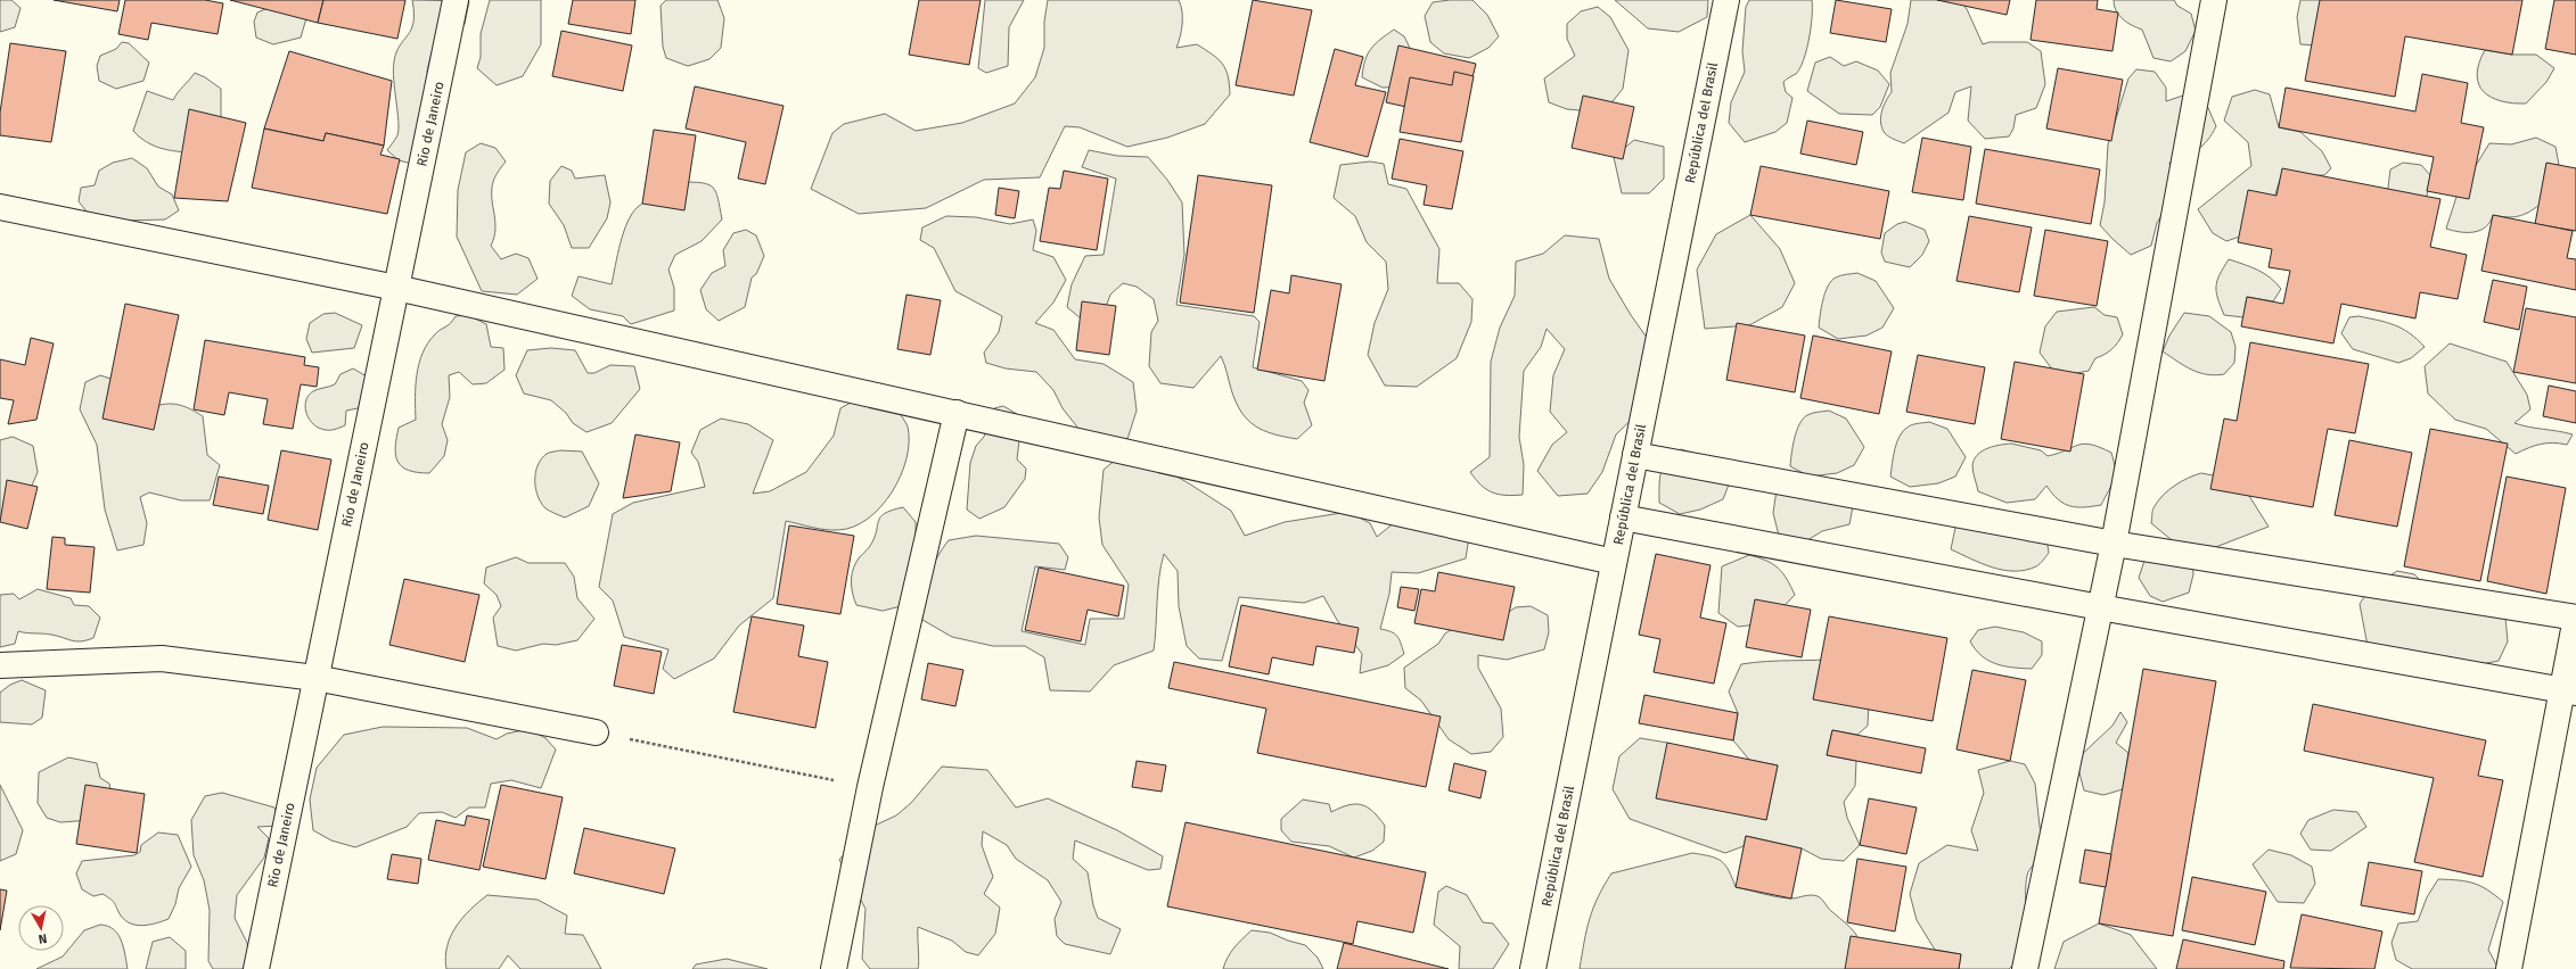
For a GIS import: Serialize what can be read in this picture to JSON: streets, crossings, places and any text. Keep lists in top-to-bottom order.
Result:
{
  "streets": {
    "street": ["República del Brasil", "Río de Janeiro"]
  },
  "north": "bottom"
}
